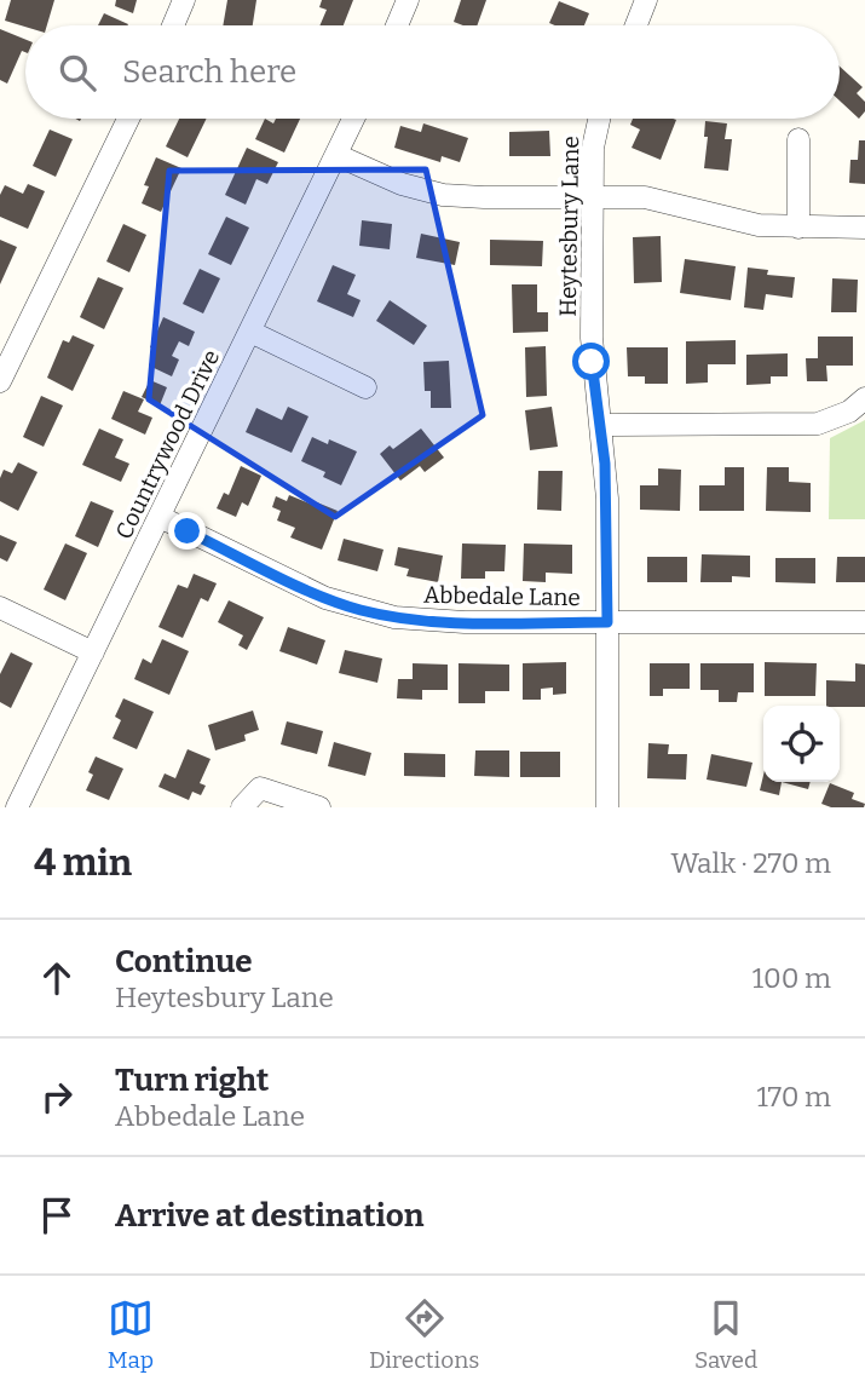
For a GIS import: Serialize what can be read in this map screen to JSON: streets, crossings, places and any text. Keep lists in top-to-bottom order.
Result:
{
  "streets": {
    "street": ["Heytesbury Lane", "Countrywood Drive", "Abbedale Lane"]
  },
  "crossings": [
    ["Heytesbury Lane", "Abbedale Lane"],
    ["Countrywood Drive", "Abbedale Lane"]
  ],
  "page": {
    "search": "Search here",
    "heading": ["4 min", "Walk · 270 m"],
    "list": [
      ["Continue", "Heytesbury Lane", "100 m"],
      ["Turn right", "Abbedale Lane", "170 m"],
      "Arrive at destination"
    ],
    "nav": ["Map", "Directions", "Saved"]
  }
}
